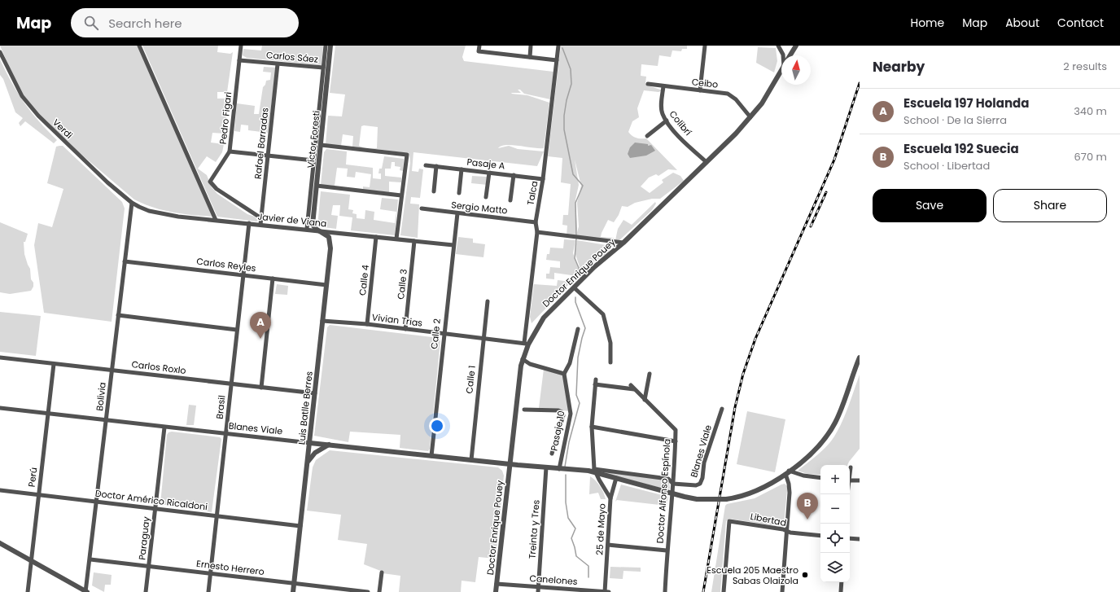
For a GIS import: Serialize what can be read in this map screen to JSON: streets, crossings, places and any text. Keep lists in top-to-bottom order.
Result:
{
  "streets": {
    "street": [
      "Carlos Sáez",
      "Ceibo",
      "Pedro Figari",
      "Colibrí",
      "Verdi",
      "Víctor Foresti",
      "Rafael Barradas",
      "Pasaje A",
      "Talca",
      "Sergio Matto",
      "Javier de Viana",
      "Carlos Reyles",
      "Doctor Enrique Pouey",
      "Calle 4",
      "Calle 3",
      "Vivian Trias",
      "Calle 2",
      "Carlos Roxlo",
      "Calle 1",
      "Bolivia",
      "Brasil",
      "Luis Batlle Berres",
      "Blanes Viale",
      "Pasaje 10",
      "Perú",
      "Doctor Alfonso Espínola",
      "Doctor Américo Ricaldoni",
      "Libertad",
      "Treinta y Tres",
      "25 de Mayo",
      "Paraguay",
      "Ernesto Herrero",
      "Canelones"
    ]
  },
  "crossings": [
    ["Carlos Sáez", "Pedro Figari"],
    ["Carlos Sáez", "Víctor Foresti"],
    ["Carlos Sáez", "Rafael Barradas"],
    ["Ceibo", "Colibrí"],
    ["Ceibo", "Doctor Enrique Pouey"],
    ["Pedro Figari", "Rafael Barradas"],
    ["Colibrí", "Doctor Enrique Pouey"],
    ["Verdi", "Javier de Viana"],
    ["Verdi", "Bolivia"],
    ["Víctor Foresti", "Javier de Viana"],
    ["Víctor Foresti", "Luis Batlle Berres"],
    ["Rafael Barradas", "Javier de Viana"],
    ["Pasaje A", "Talca"],
    ["Talca", "Sergio Matto"],
    ["Talca", "Doctor Enrique Pouey"],
    ["Talca", "Vivian Trias"],
    ["Sergio Matto", "Calle 2"],
    ["Javier de Viana", "Calle 4"],
    ["Javier de Viana", "Calle 3"],
    ["Javier de Viana", "Calle 2"],
    ["Javier de Viana", "Bolivia"],
    ["Javier de Viana", "Brasil"],
    ["Javier de Viana", "Luis Batlle Berres"],
    ["Carlos Reyles", "Bolivia"],
    ["Carlos Reyles", "Brasil"],
    ["Carlos Reyles", "Luis Batlle Berres"],
    ["Doctor Enrique Pouey", "Vivian Trias"],
    ["Doctor Enrique Pouey", "Blanes Viale"],
    ["Doctor Enrique Pouey", "Canelones"],
    ["Calle 4", "Vivian Trias"],
    ["Calle 3", "Vivian Trias"],
    ["Vivian Trias", "Calle 2"],
    ["Vivian Trias", "Calle 1"],
    ["Vivian Trias", "Luis Batlle Berres"],
    ["Calle 2", "Blanes Viale"],
    ["Carlos Roxlo", "Bolivia"],
    ["Carlos Roxlo", "Brasil"],
    ["Carlos Roxlo", "Luis Batlle Berres"],
    ["Carlos Roxlo", "Perú"],
    ["Calle 1", "Blanes Viale"],
    ["Bolivia", "Blanes Viale"],
    ["Bolivia", "Doctor Américo Ricaldoni"],
    ["Bolivia", "Ernesto Herrero"],
    ["Brasil", "Blanes Viale"],
    ["Brasil", "Doctor Américo Ricaldoni"],
    ["Brasil", "Ernesto Herrero"],
    ["Luis Batlle Berres", "Blanes Viale"],
    ["Luis Batlle Berres", "Doctor Américo Ricaldoni"],
    ["Luis Batlle Berres", "Ernesto Herrero"],
    ["Blanes Viale", "Pasaje 10"],
    ["Blanes Viale", "Perú"],
    ["Blanes Viale", "Doctor Alfonso Espínola"],
    ["Blanes Viale", "Treinta y Tres"],
    ["Blanes Viale", "25 de Mayo"],
    ["Blanes Viale", "Paraguay"],
    ["Perú", "Doctor Américo Ricaldoni"],
    ["Doctor Alfonso Espínola", "25 de Mayo"],
    ["Doctor Américo Ricaldoni", "Paraguay"],
    ["Treinta y Tres", "Canelones"],
    ["25 de Mayo", "Canelones"],
    ["Paraguay", "Ernesto Herrero"]
  ],
  "places": ["Escuela 205 Maestro Sabas Olaizola"],
  "north": "top",
  "page": {
    "header": "Map",
    "search": "Search here",
    "nav": [
      "Home",
      "Map",
      "About",
      "Contact"
    ],
    "heading": ["Nearby", "2 results"],
    "list": [
      {
        "mark": "A",
        "name": "Escuela 197 Holanda",
        "note": "School · De la Sierra",
        "value": "340 m"
      },
      {
        "mark": "B",
        "name": "Escuela 192 Suecia",
        "note": "School · Libertad",
        "value": "670 m"
      }
    ],
    "buttons": ["Save", "Share"],
    "pins": ["A", "B"],
    "map_buttons": ["+", "−"]
  }
}
